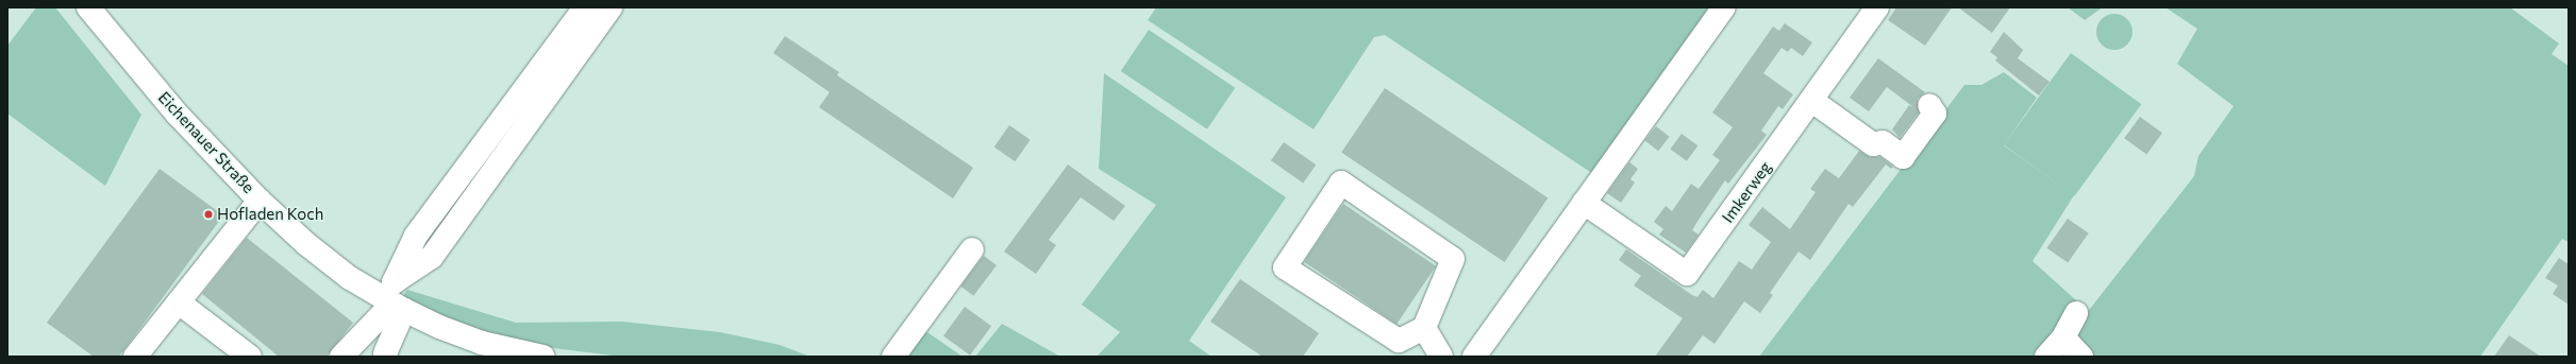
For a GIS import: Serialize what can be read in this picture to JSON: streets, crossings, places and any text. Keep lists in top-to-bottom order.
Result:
{
  "streets": {
    "street": ["Eichenauer Straße", "Imkerweg"]
  },
  "places": ["Hofladen Koch"]
}
